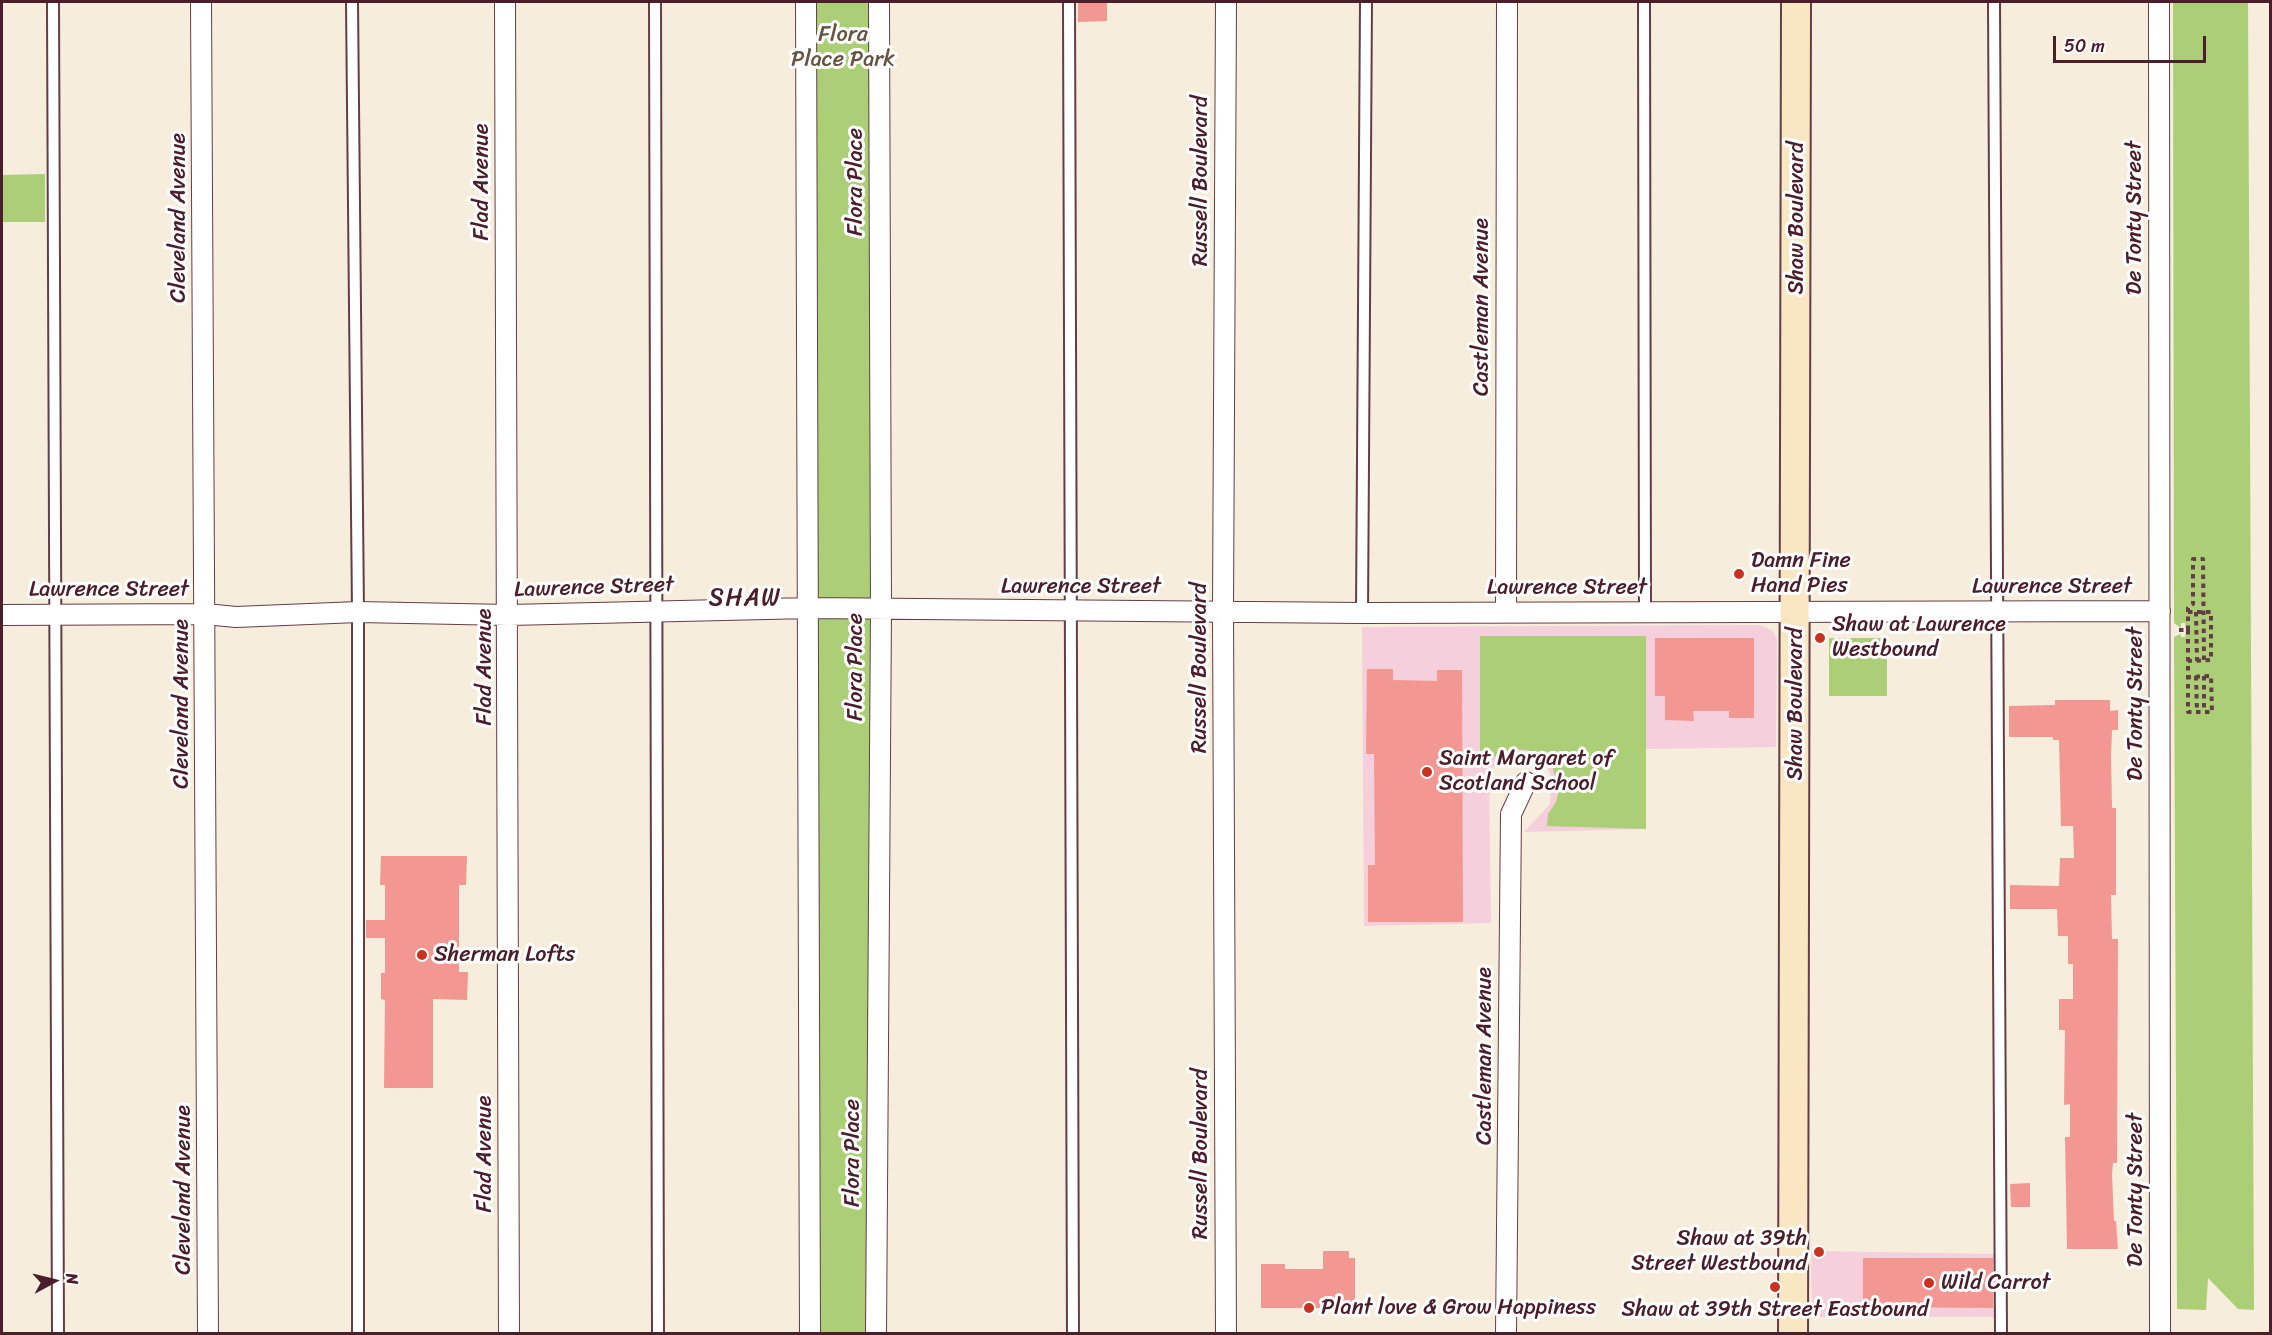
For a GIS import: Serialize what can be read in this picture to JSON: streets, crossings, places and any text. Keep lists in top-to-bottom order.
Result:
{
  "streets": {
    "street": [
      "Russell Boulevard",
      "Flad Avenue",
      "Flora Place",
      "Cleveland Avenue",
      "Shaw Boulevard",
      "De Tonty Street",
      "Castleman Avenue",
      "Lawrence Street"
    ]
  },
  "crossings": [
    ["Russell Boulevard", "Lawrence Street"],
    ["Flad Avenue", "Lawrence Street"],
    ["Flora Place", "Lawrence Street"],
    ["Cleveland Avenue", "Lawrence Street"],
    ["Shaw Boulevard", "Lawrence Street"],
    ["De Tonty Street", "Lawrence Street"],
    ["Castleman Avenue", "Lawrence Street"]
  ],
  "districts": ["SHAW"],
  "parks": ["Flora Place Park"],
  "places": [
    "Damn Fine Hand Pies",
    "Shaw at Lawrence Westbound",
    "Saint Margaret of Scotland School",
    "Sherman Lofts",
    "Shaw at 39th Street Westbound",
    "Wild Carrot",
    "Shaw at 39th Street Eastbound",
    "Plant love & Grow Happiness"
  ],
  "scale_bar": "50 m",
  "north": "right"
}
